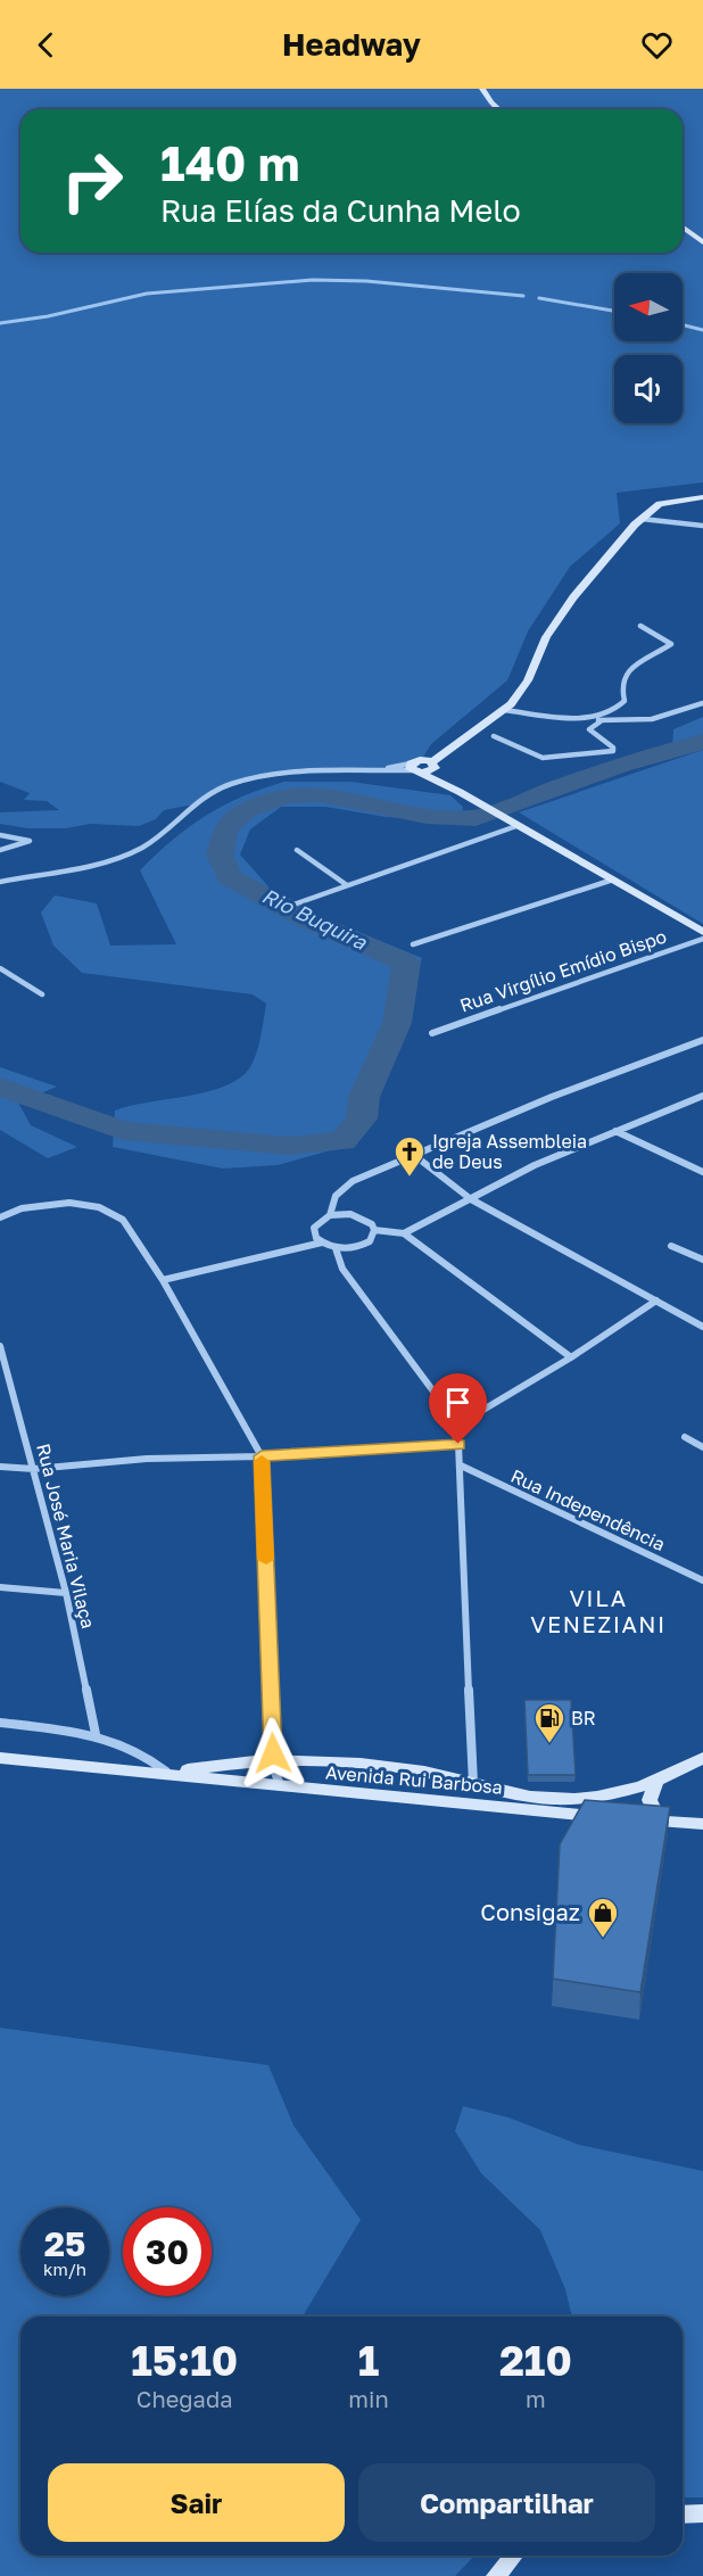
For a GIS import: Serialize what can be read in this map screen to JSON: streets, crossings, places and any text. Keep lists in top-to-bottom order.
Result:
{
  "streets": {
    "main road": ["Avenida Rui Barbosa"],
    "street": ["Rua Virgílio Emídio Bispo", "Rua Independência", "Rua José Maria Vilaça"]
  },
  "districts": ["VILA VENEZIANI"],
  "water": ["Rio Buquira"],
  "places": {
    "church": ["Igreja Assembleia de Deus"],
    "fuel station": ["BR"],
    "shop": ["Consigaz"]
  },
  "north": "left",
  "page": {
    "header": "Headway",
    "turn": ["140 m", "Rua Elías da Cunha Melo"],
    "speed": "25 km/h",
    "limit": "30",
    "eta": [
      "15:10",
      "Chegada",
      "1",
      "min",
      "210",
      "m"
    ],
    "buttons": ["Sair", "Compartilhar"]
  }
}
